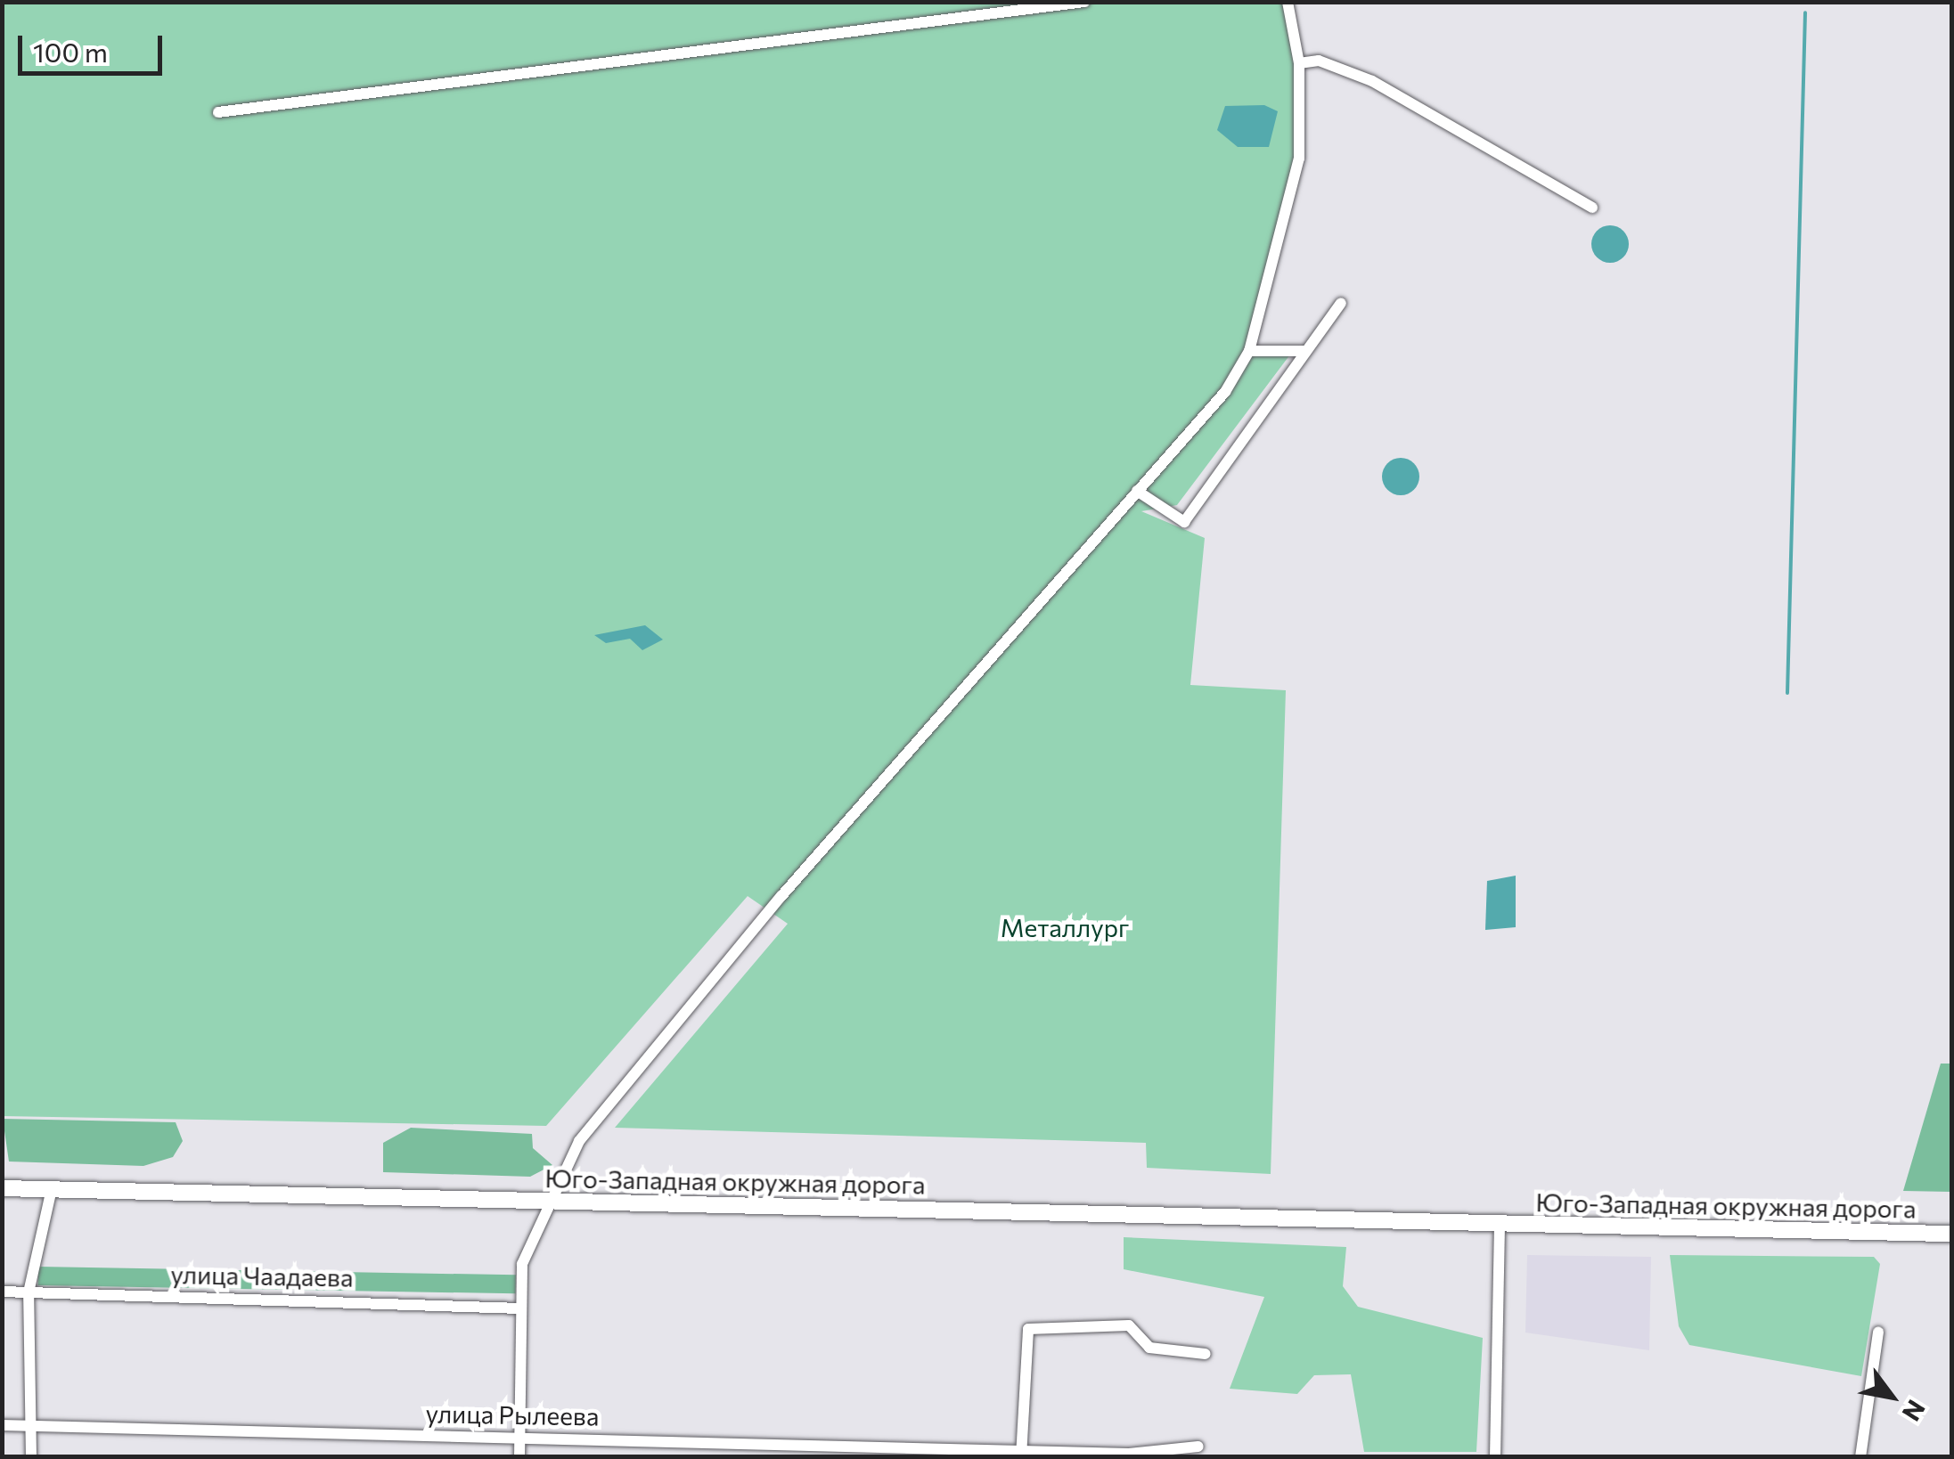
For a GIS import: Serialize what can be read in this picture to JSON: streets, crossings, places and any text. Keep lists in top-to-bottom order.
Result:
{
  "streets": {
    "highway": ["Юго-Западная окружная дорога"],
    "street": ["улица Чаадаева", "улица Рылеева"]
  },
  "parks": ["Металлург"],
  "scale_bar": "100 m",
  "north": "bottom right"
}
